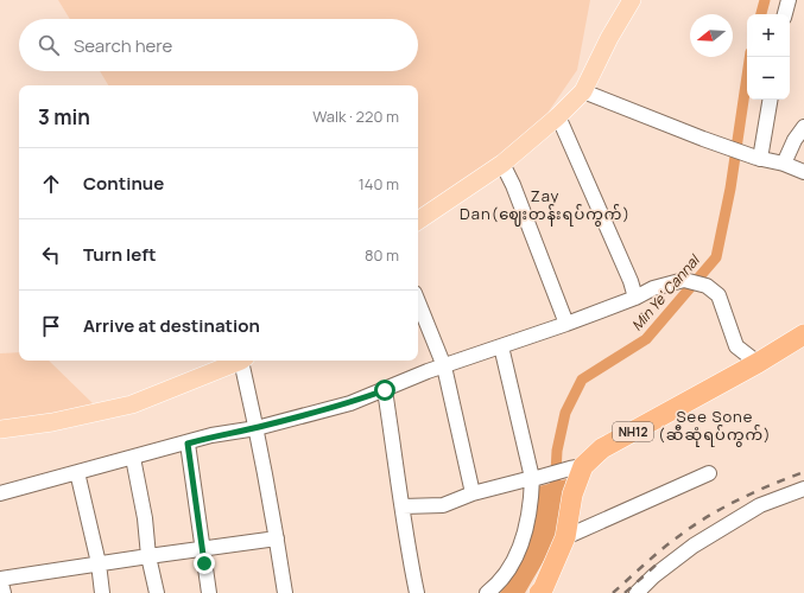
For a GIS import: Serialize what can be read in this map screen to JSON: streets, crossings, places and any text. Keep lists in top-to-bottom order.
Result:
{
  "streets": {
    "highway": ["NH12"]
  },
  "districts": ["Zay Dan(ဈေးတန်းရပ်ကွက်)", "See Sone (ဆီဆုံရပ်ကွက်)"],
  "water": ["Min Ye' Cannal"],
  "north": "left",
  "page": {
    "map_buttons": ["+", "−"],
    "search": "Search here",
    "heading": ["3 min", "Walk · 220 m"],
    "list": [
      ["Continue", "140 m"],
      ["Turn left", "80 m"],
      "Arrive at destination"
    ]
  }
}
